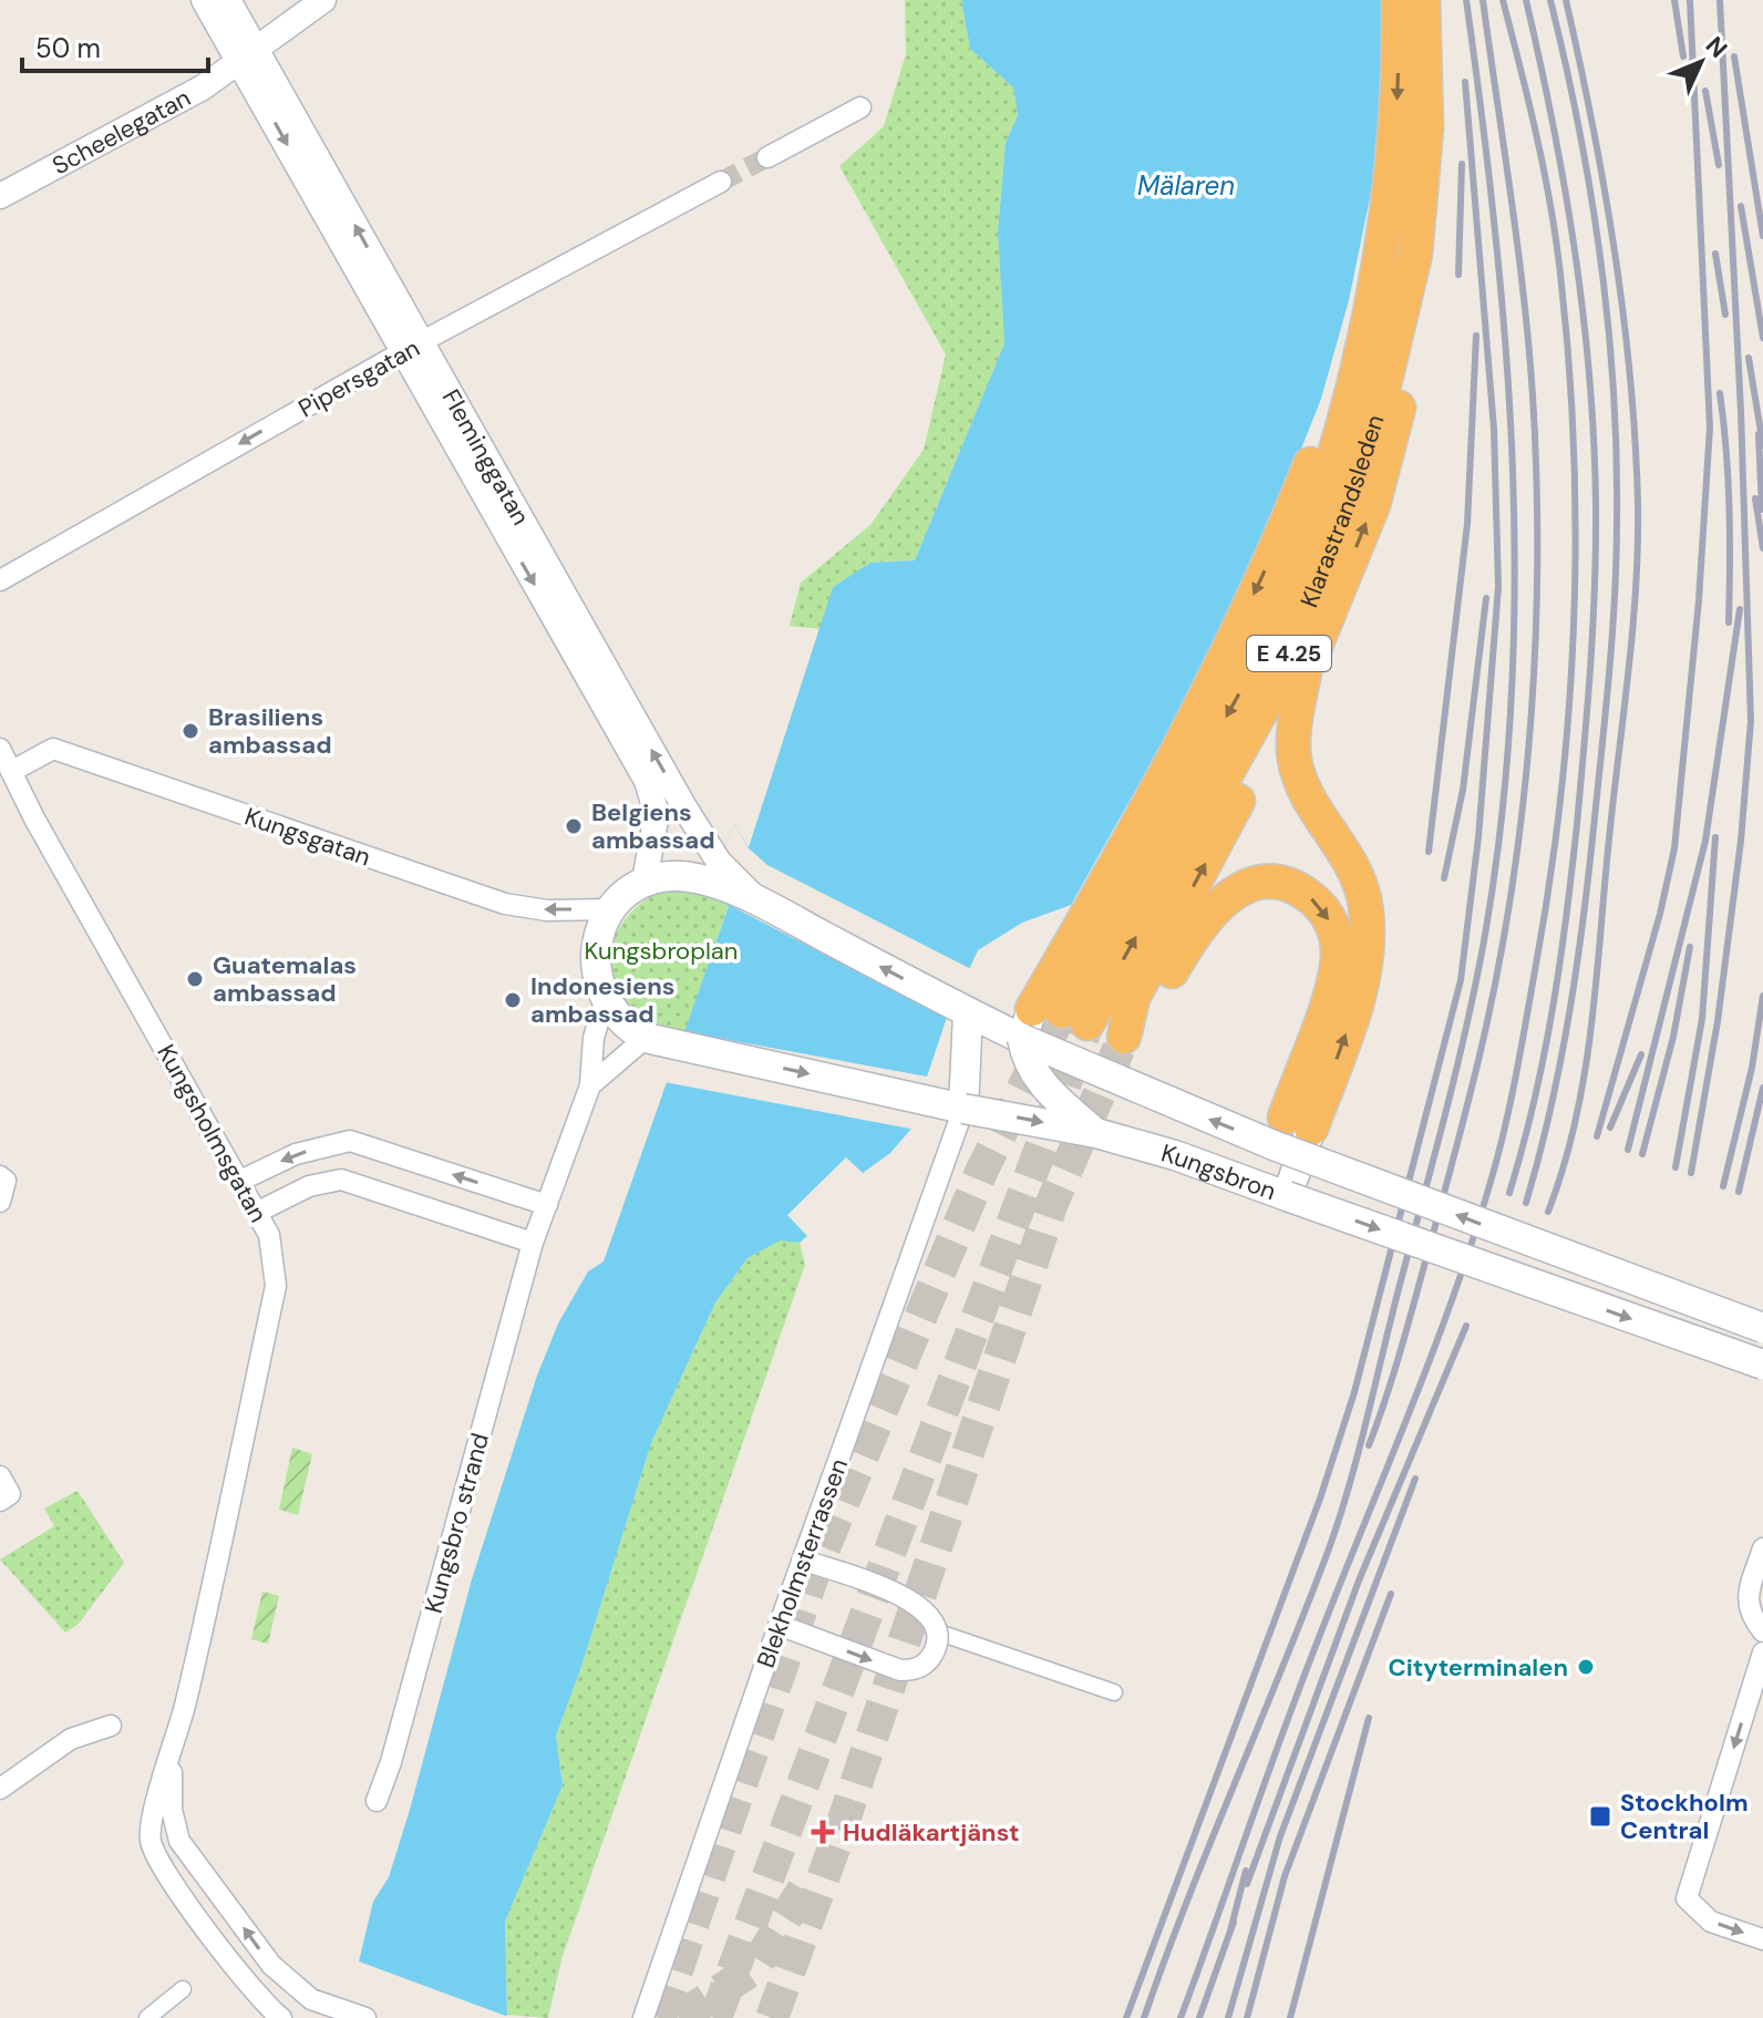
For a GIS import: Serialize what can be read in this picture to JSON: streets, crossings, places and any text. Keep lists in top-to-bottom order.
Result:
{
  "streets": {
    "highway": ["Klarastrandsleden", "E 4.25"],
    "main road": ["Kungsbron"],
    "street": [
      "Scheelegatan",
      "Pipersgatan",
      "Fleminggatan",
      "Kungsgatan",
      "Kungsholmsgatan",
      "Kungsbro strand",
      "Blekholmsterrassen"
    ]
  },
  "crossings": [
    ["Scheelegatan", "Fleminggatan"],
    ["Pipersgatan", "Fleminggatan"],
    ["Fleminggatan", "Kungsbron"],
    ["Klarastrandsleden", "Kungsbron"],
    ["Kungsgatan", "Kungsholmsgatan"],
    ["Kungsbron", "Blekholmsterrassen"]
  ],
  "one_way": ["Pipersgatan", "Kungsgatan"],
  "water": ["Mälaren"],
  "parks": ["Kungsbroplan"],
  "places": {
    "other": [
      "Brasiliens ambassad",
      "Belgiens ambassad",
      "Guatemalas ambassad",
      "Indonesiens ambassad",
      "Cityterminalen"
    ],
    "transit": ["Stockholm Central"],
    "health": ["Hudläkartjänst"]
  },
  "scale_bar": "50 m",
  "north": "top right"
}
